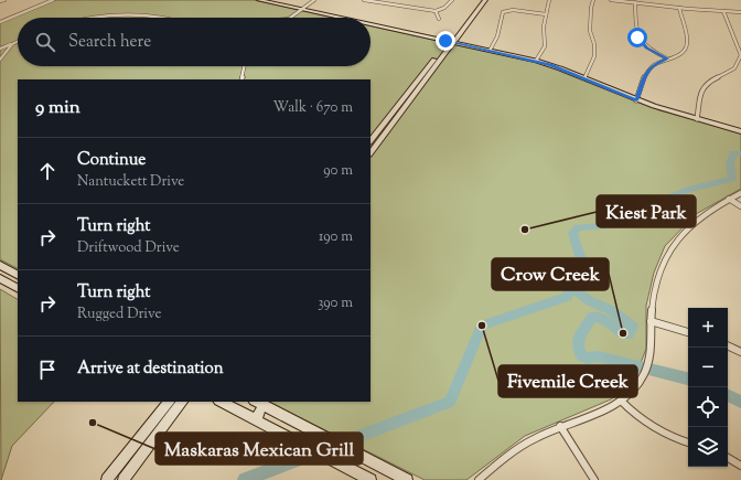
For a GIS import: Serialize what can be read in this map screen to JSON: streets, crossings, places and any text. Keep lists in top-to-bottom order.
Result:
{
  "places": [
    "Kiest Park",
    "Fivemile Creek",
    "Crow Creek",
    "Maskaras Mexican Grill"
  ],
  "page": {
    "search": "Search here",
    "heading": ["9 min", "Walk · 670 m"],
    "list": [
      ["Continue", "Nantuckett Drive", "90 m"],
      ["Turn right", "Driftwood Drive", "190 m"],
      ["Turn right", "Rugged Drive", "390 m"],
      "Arrive at destination"
    ],
    "map_buttons": ["+", "−"]
  }
}
